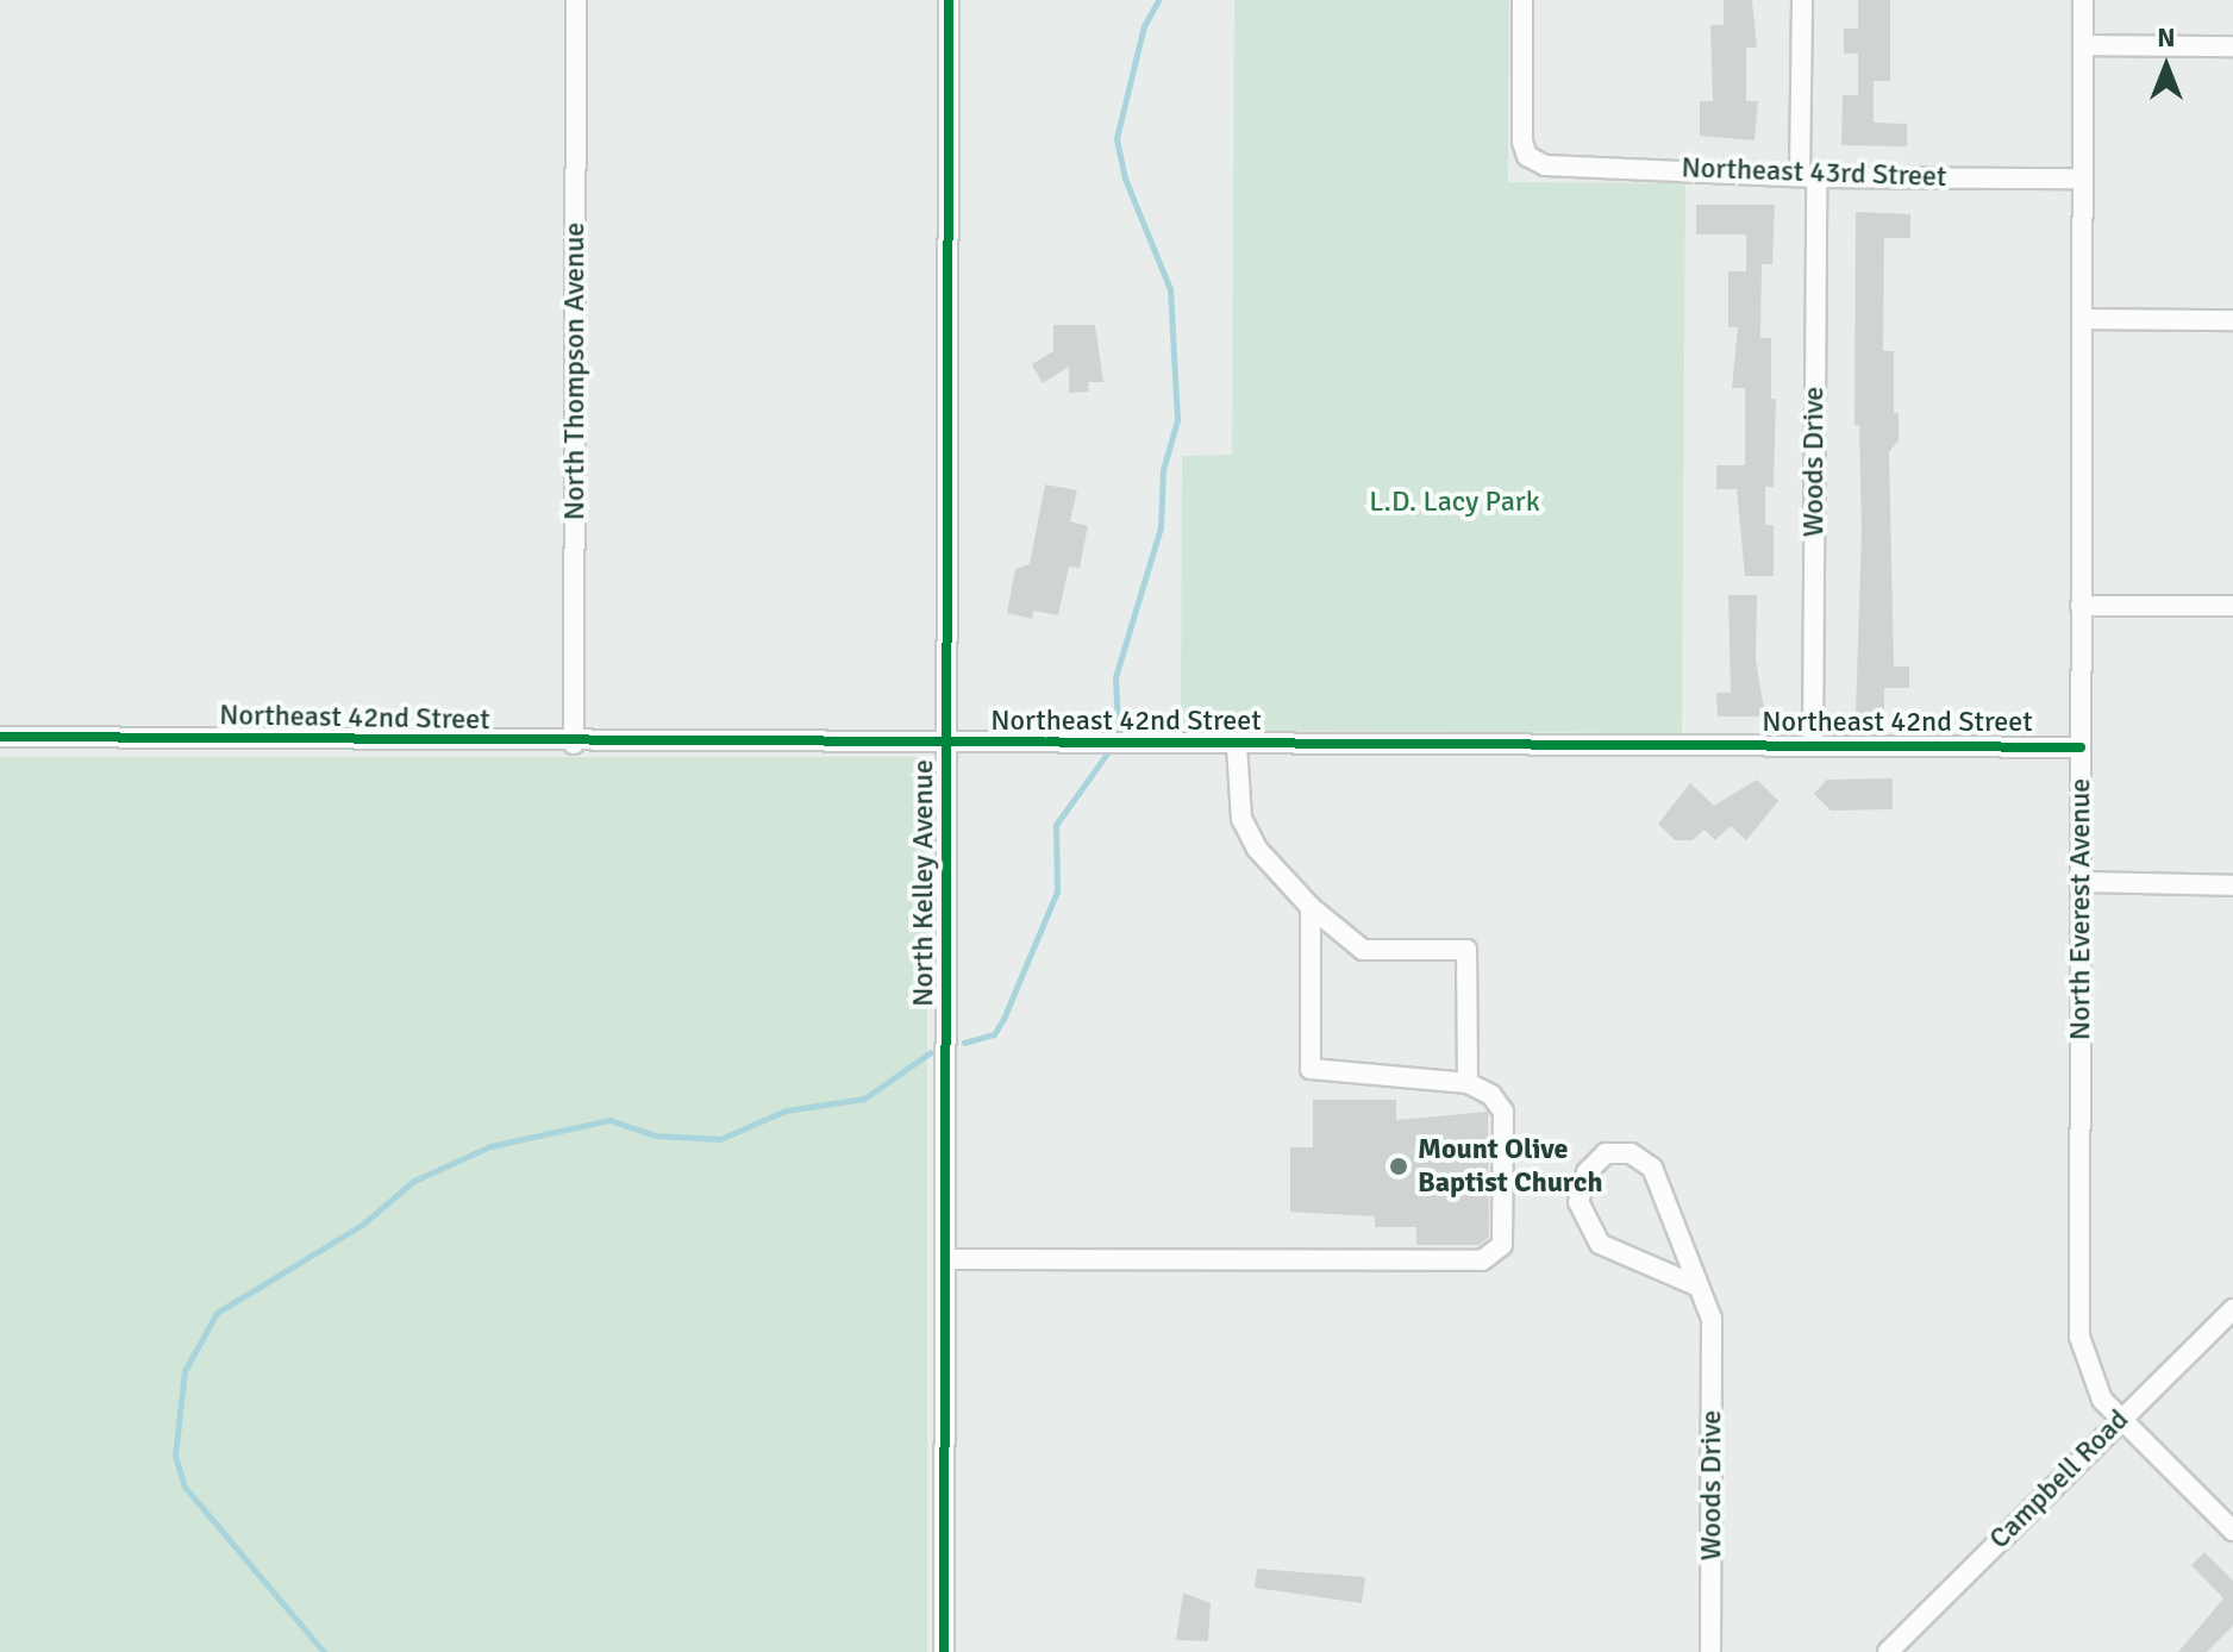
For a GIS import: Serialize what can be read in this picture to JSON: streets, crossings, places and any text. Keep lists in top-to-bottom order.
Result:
{
  "streets": {
    "street": [
      "Northeast 43rd Street",
      "North Thompson Avenue",
      "Woods Drive",
      "Northeast 42nd Street",
      "North Kelley Avenue",
      "North Everest Avenue",
      "Campbell Road"
    ]
  },
  "crossings": [
    ["Northeast 43rd Street", "Woods Drive"],
    ["Northeast 43rd Street", "North Everest Avenue"],
    ["North Thompson Avenue", "Northeast 42nd Street"],
    ["Woods Drive", "Northeast 42nd Street"],
    ["Northeast 42nd Street", "North Kelley Avenue"],
    ["Northeast 42nd Street", "North Everest Avenue"],
    ["North Everest Avenue", "Campbell Road"]
  ],
  "parks": ["L.D. Lacy Park"],
  "places": ["Mount Olive Baptist Church"],
  "north": "top"
}
